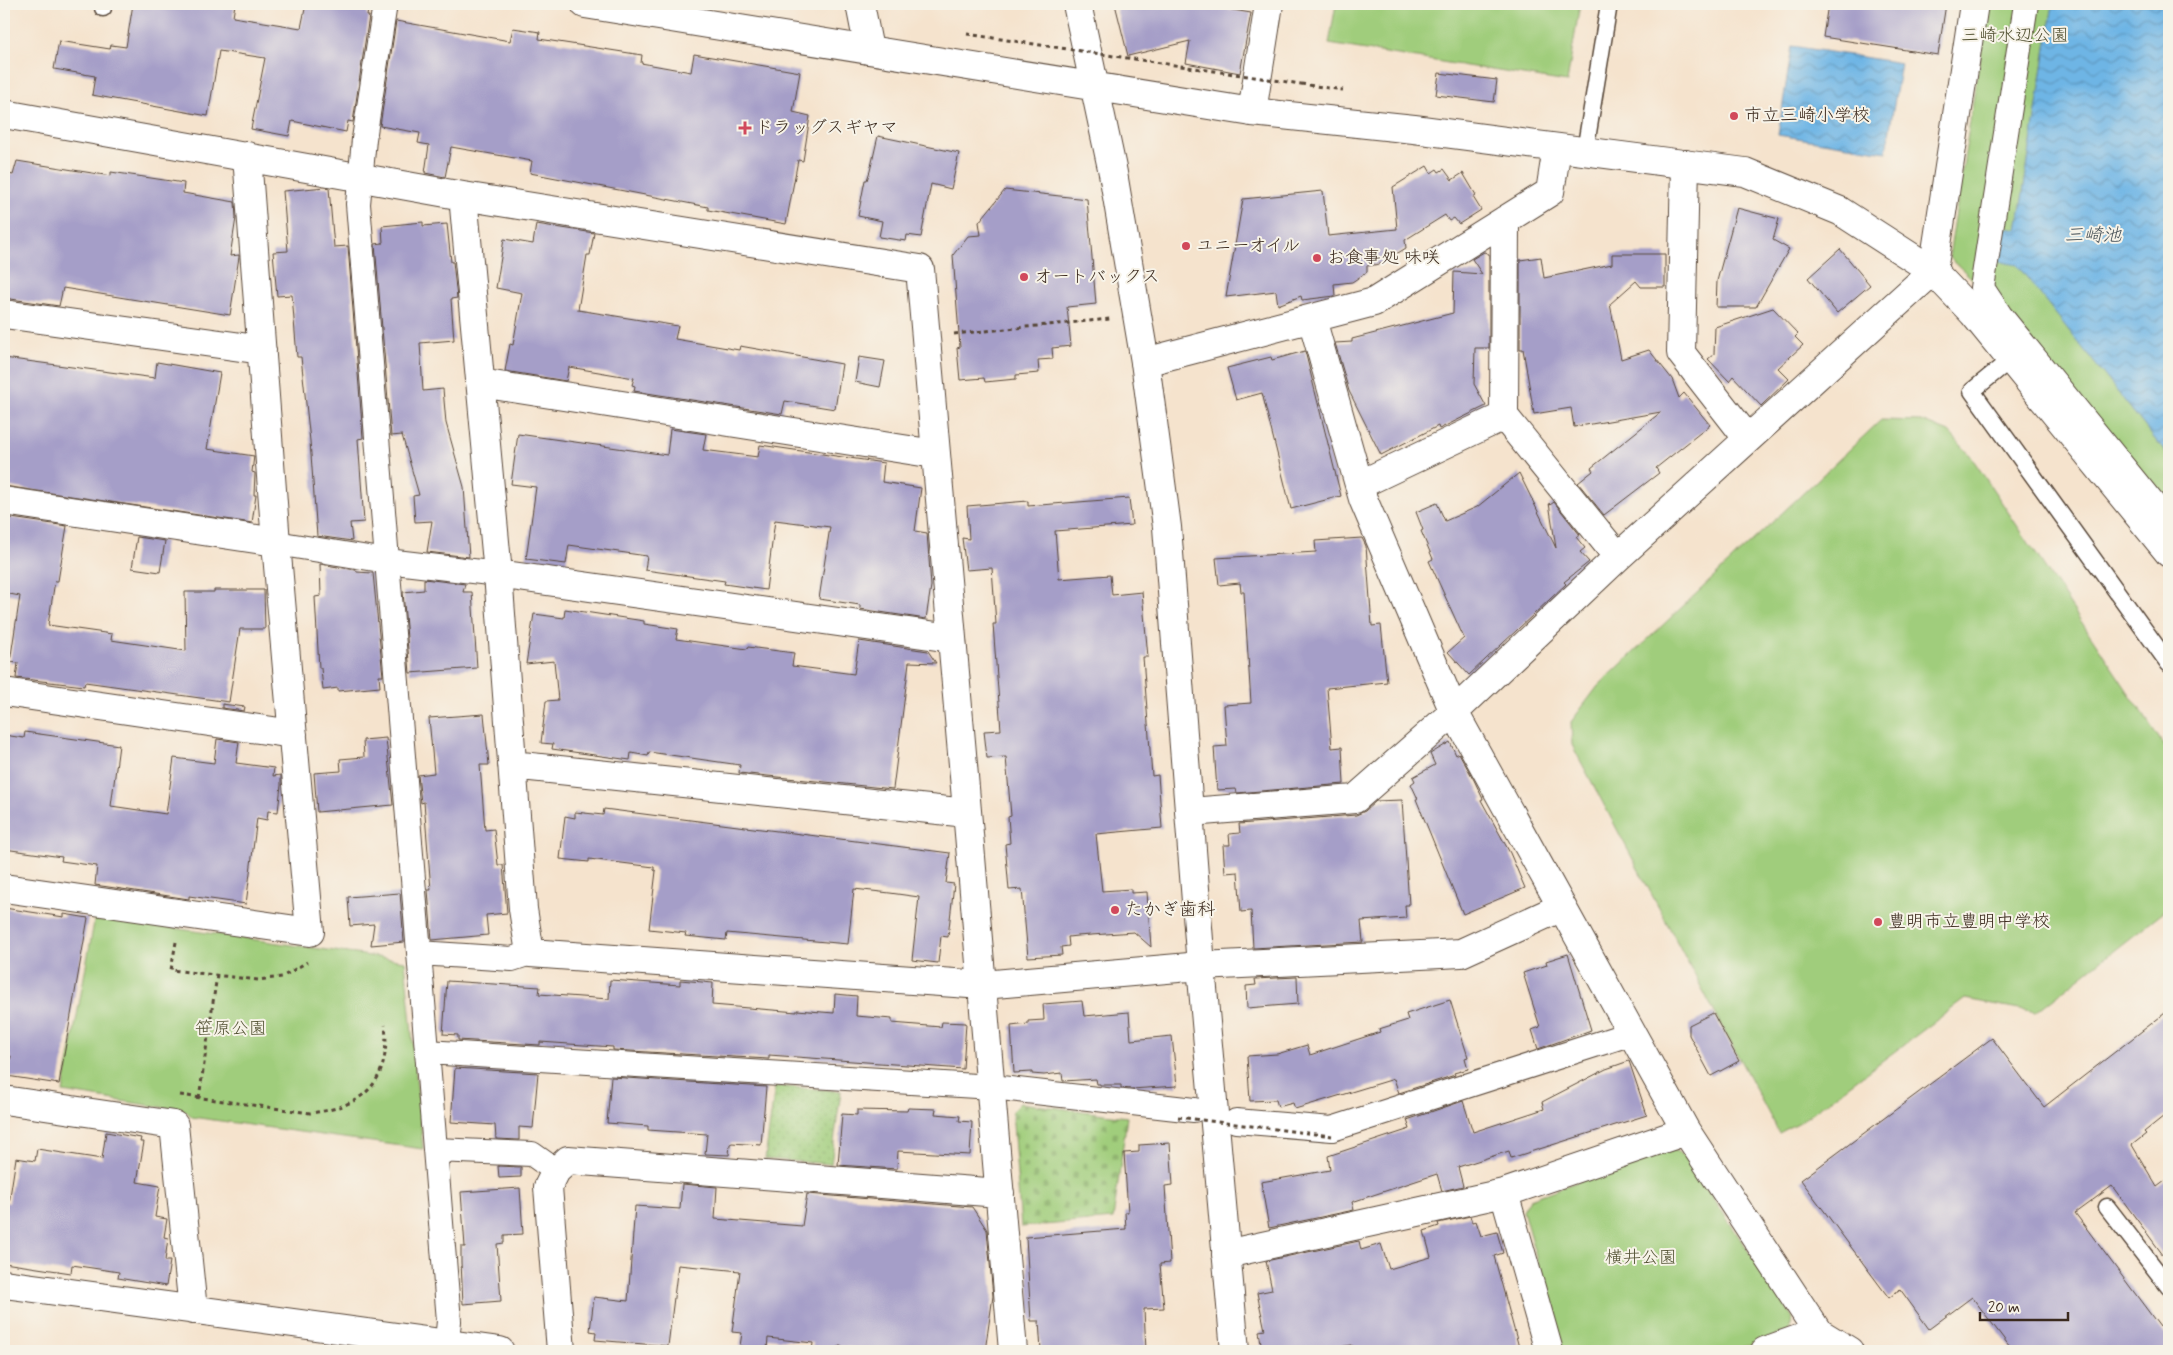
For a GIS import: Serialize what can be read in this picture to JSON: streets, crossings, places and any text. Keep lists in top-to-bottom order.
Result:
{
  "water": ["三崎池"],
  "parks": ["三崎水辺公園", "笹原公園", "横井公園"],
  "places": {
    "other": [
      "市立三崎小学校",
      "ユニーオイル",
      "お食事処 味咲",
      "オートバックス",
      "たかぎ歯科",
      "豊明市立豊明中学校"
    ],
    "health": ["ドラッグスギヤマ"]
  },
  "scale_bar": "20 m"
}
